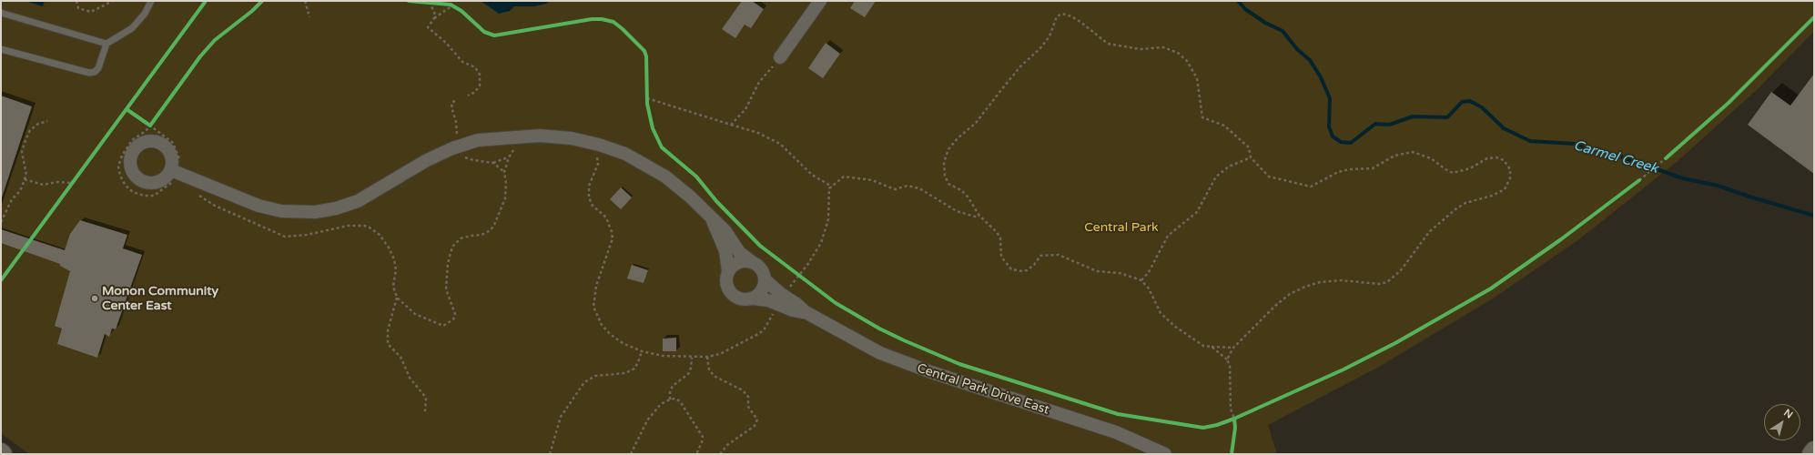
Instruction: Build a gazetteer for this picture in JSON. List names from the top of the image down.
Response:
{
  "streets": {
    "street": ["Central Park Drive East"]
  },
  "water": ["Carmel Creek"],
  "parks": ["Central Park"],
  "places": ["Monon Community Center East"],
  "north": "top right"
}
